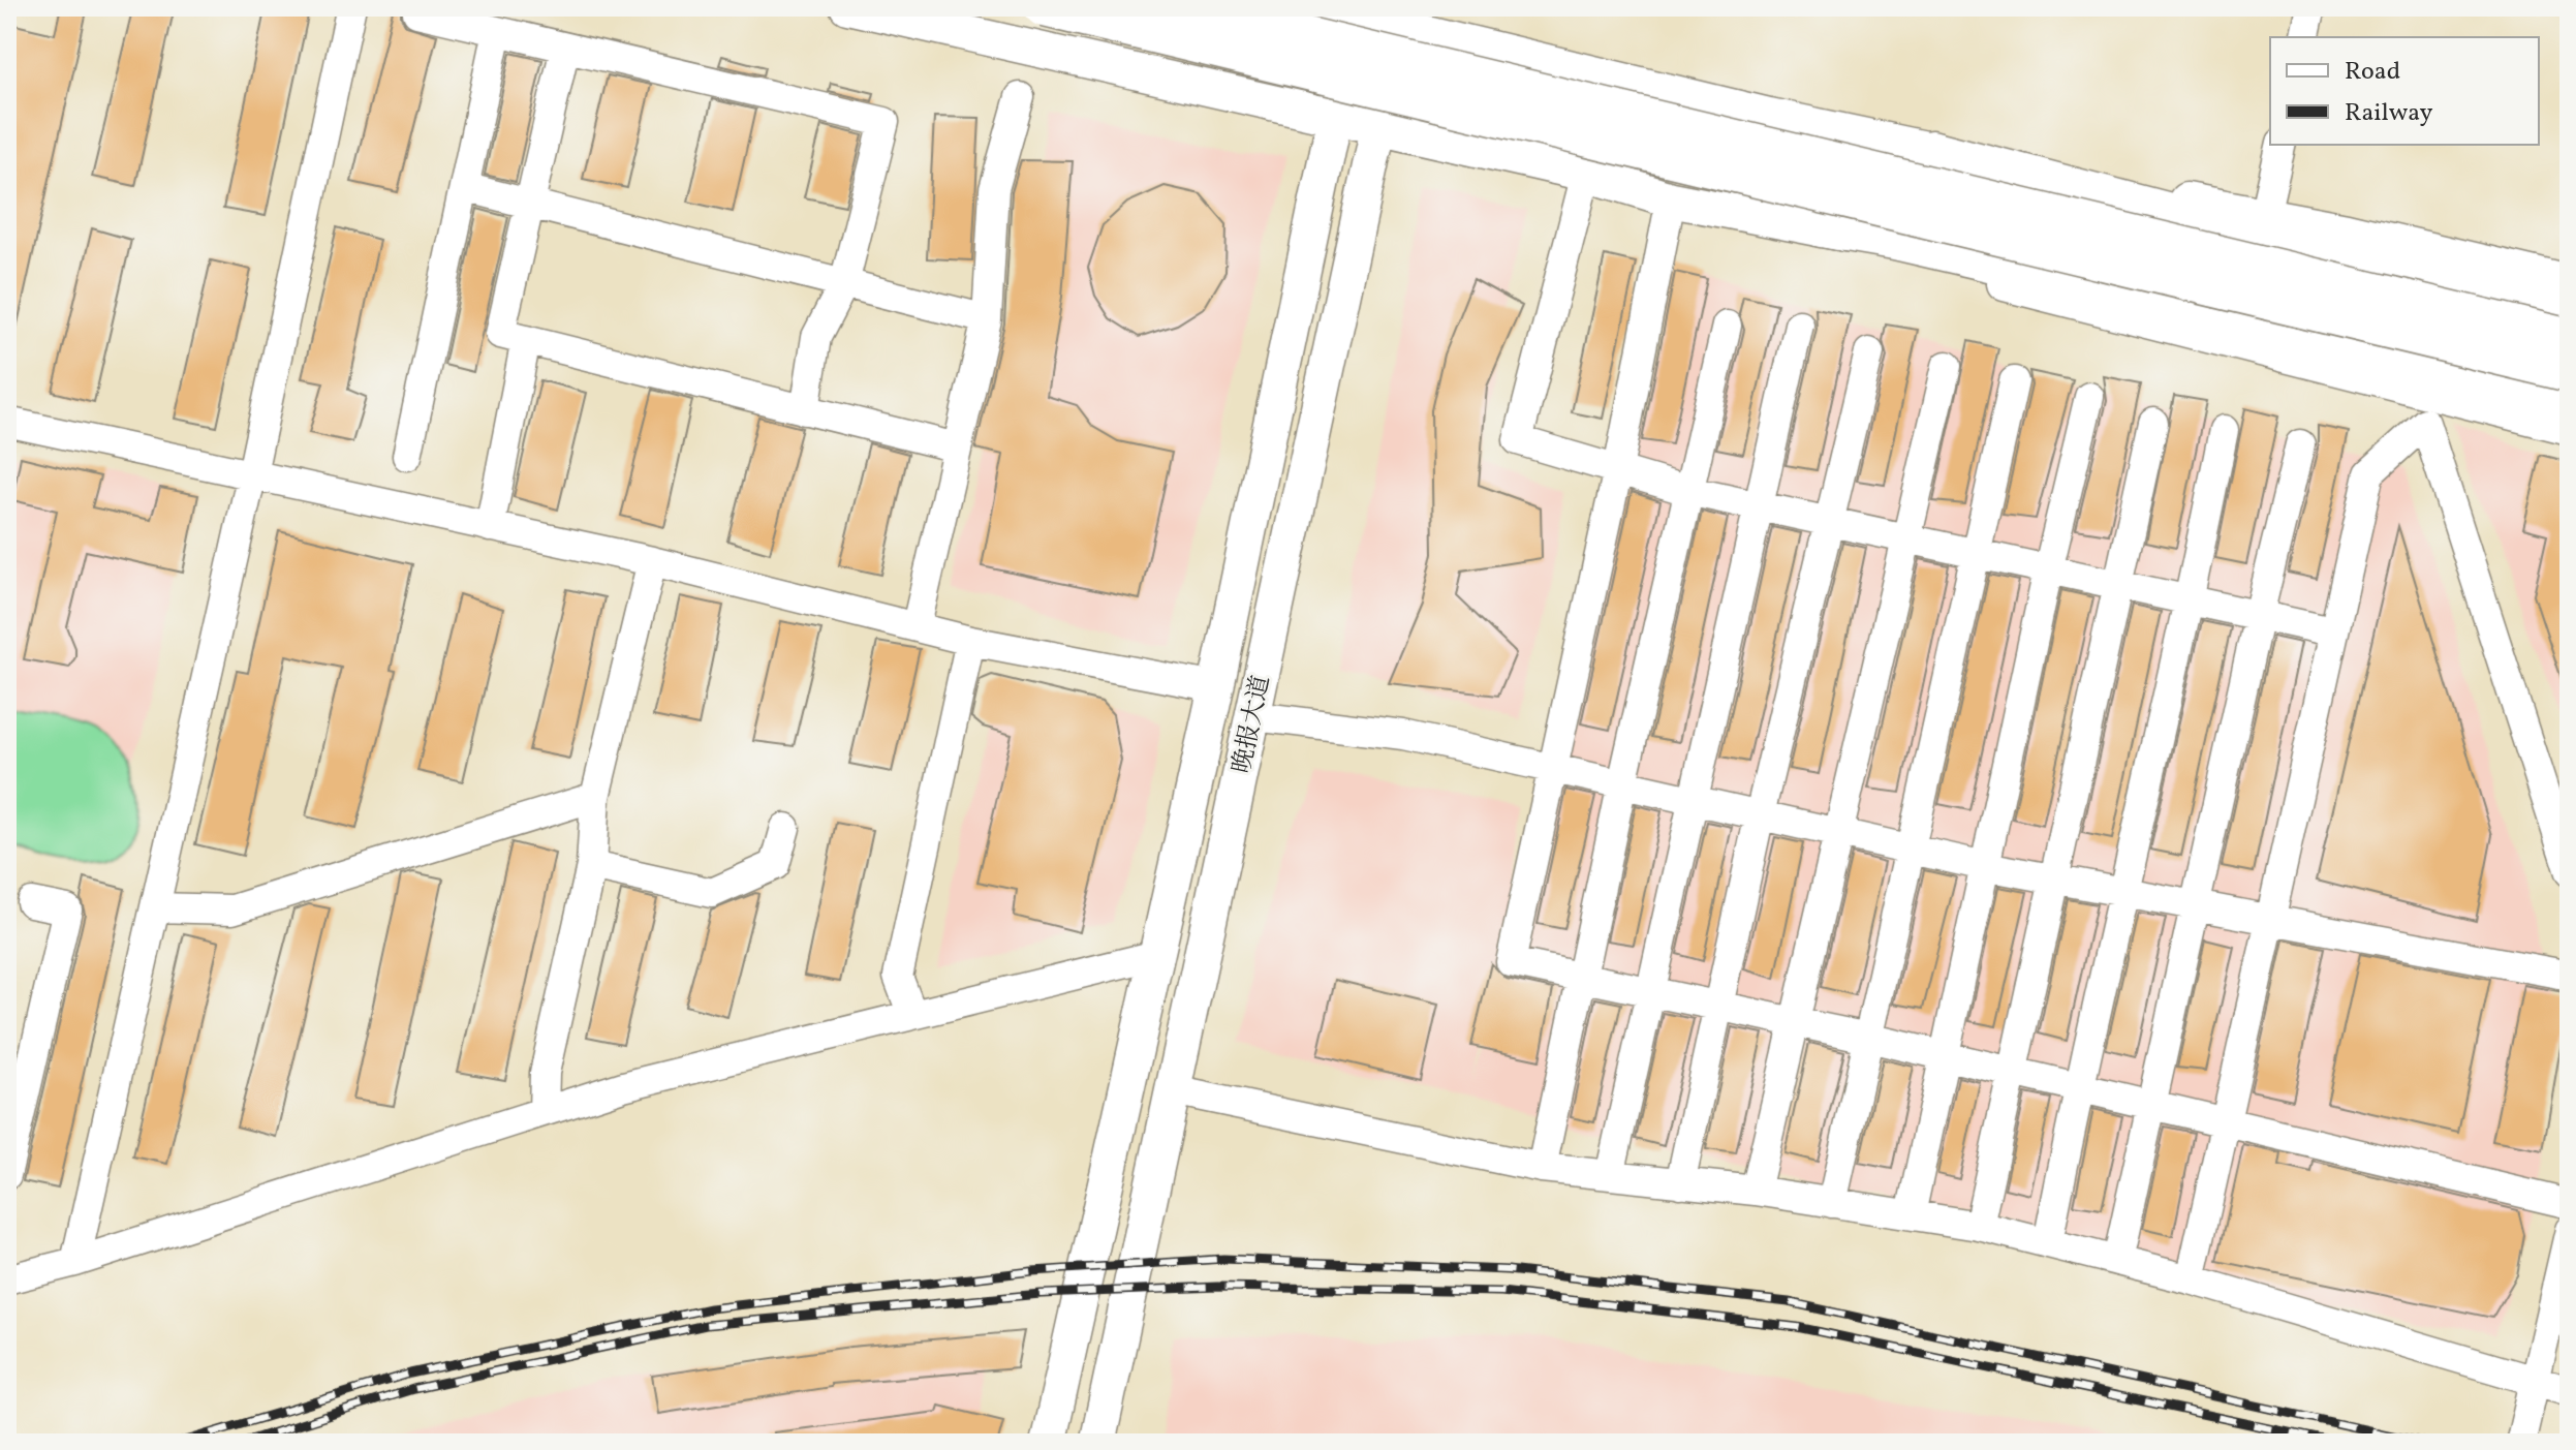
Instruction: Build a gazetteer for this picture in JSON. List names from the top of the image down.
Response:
{
  "streets": {
    "main road": ["晚报大道"]
  },
  "legend": ["Road", "Railway"]
}
